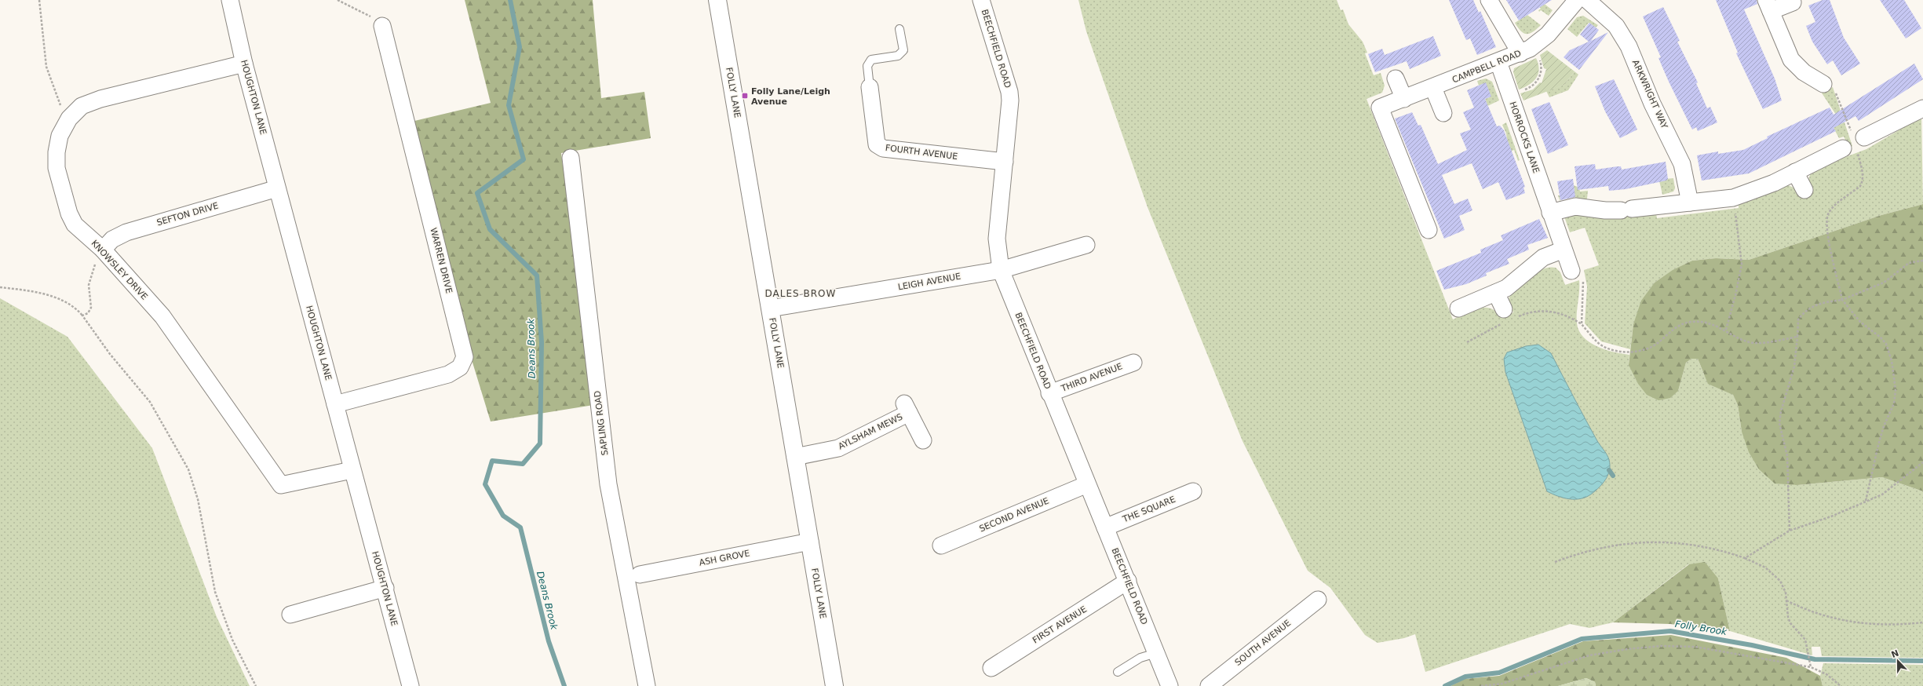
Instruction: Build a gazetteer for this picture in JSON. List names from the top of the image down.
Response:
{
  "streets": {
    "main road": ["FOLLY LANE"],
    "street": [
      "BEECHFIELD ROAD",
      "CAMPBELL ROAD",
      "ARKWRIGHT WAY",
      "HOUGHTON LANE",
      "HORROCKS LANE",
      "FOURTH AVENUE",
      "SEFTON DRIVE",
      "WARREN DRIVE",
      "KNOWSLEY DRIVE",
      "LEIGH AVENUE",
      "THIRD AVENUE",
      "SAPLING ROAD",
      "AYLSHAM MEWS",
      "THE SQUARE",
      "SECOND AVENUE",
      "ASH GROVE",
      "FIRST AVENUE",
      "SOUTH AVENUE"
    ]
  },
  "crossings": [
    ["BEECHFIELD ROAD", "FOURTH AVENUE"],
    ["BEECHFIELD ROAD", "LEIGH AVENUE"],
    ["BEECHFIELD ROAD", "THIRD AVENUE"],
    ["BEECHFIELD ROAD", "THE SQUARE"],
    ["BEECHFIELD ROAD", "SECOND AVENUE"],
    ["BEECHFIELD ROAD", "FIRST AVENUE"],
    ["CAMPBELL ROAD", "HORROCKS LANE"],
    ["FOLLY LANE", "LEIGH AVENUE"],
    ["FOLLY LANE", "AYLSHAM MEWS"],
    ["FOLLY LANE", "ASH GROVE"],
    ["HOUGHTON LANE", "SEFTON DRIVE"],
    ["HOUGHTON LANE", "WARREN DRIVE"],
    ["HOUGHTON LANE", "KNOWSLEY DRIVE"],
    ["SEFTON DRIVE", "KNOWSLEY DRIVE"]
  ],
  "districts": ["DALES BROW"],
  "water": ["Deans Brook", "Folly Brook"],
  "places": {
    "transit": ["Folly Lane/Leigh Avenue"]
  },
  "north": "top"
}
